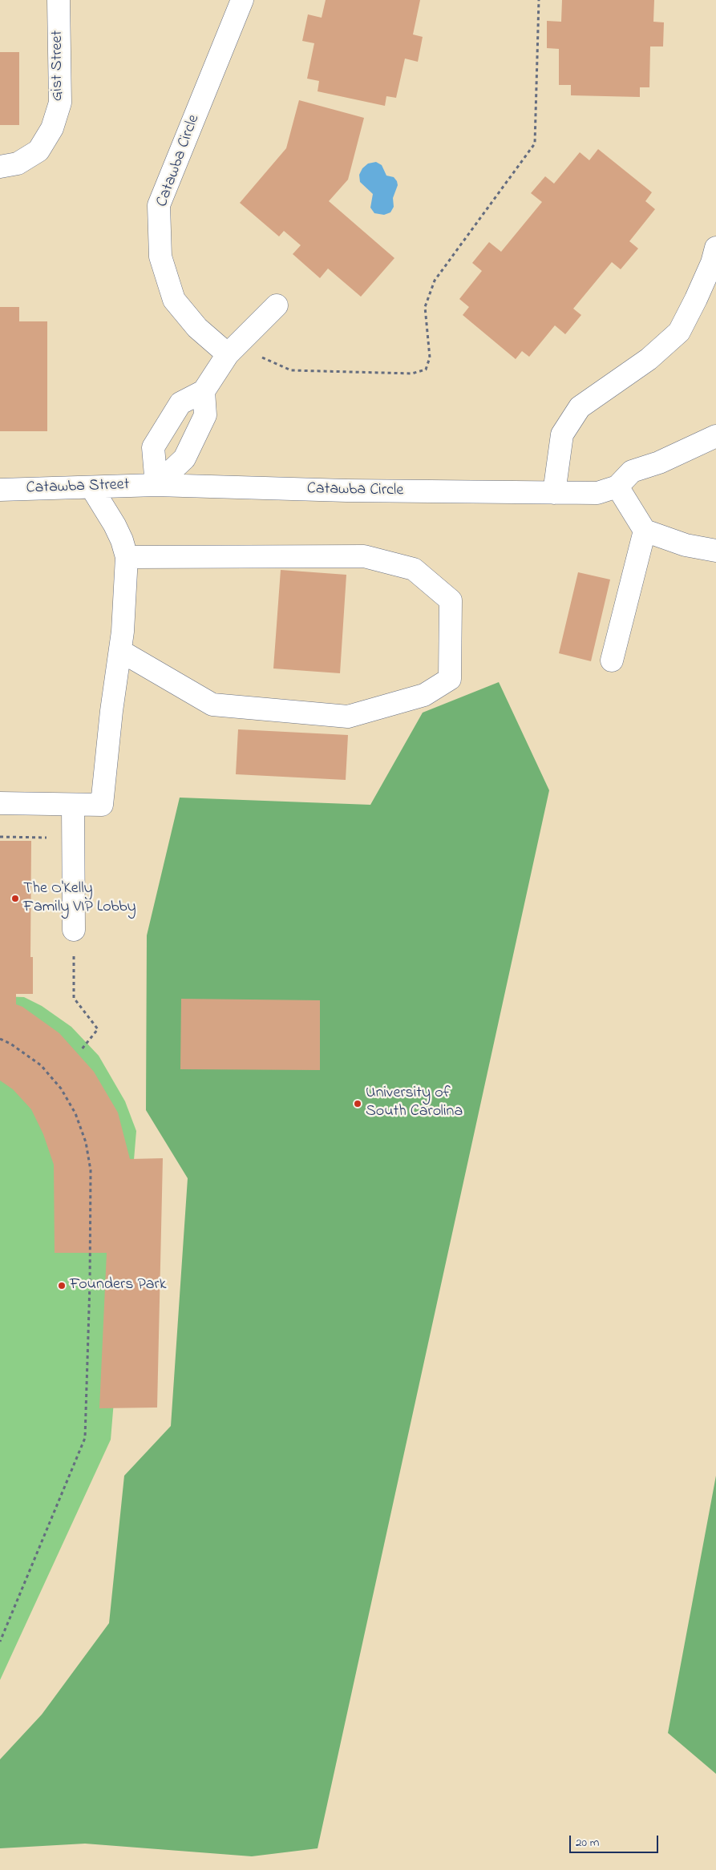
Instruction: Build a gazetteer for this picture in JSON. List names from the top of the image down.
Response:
{
  "streets": {
    "street": ["Gist Street", "Catawba Circle", "Catawba Street"]
  },
  "crossings": [
    ["Catawba Circle", "Catawba Street"]
  ],
  "places": ["The O'Kelly Family VIP Lobby", "University of South Carolina", "Founders Park"],
  "scale_bar": "20 m"
}
